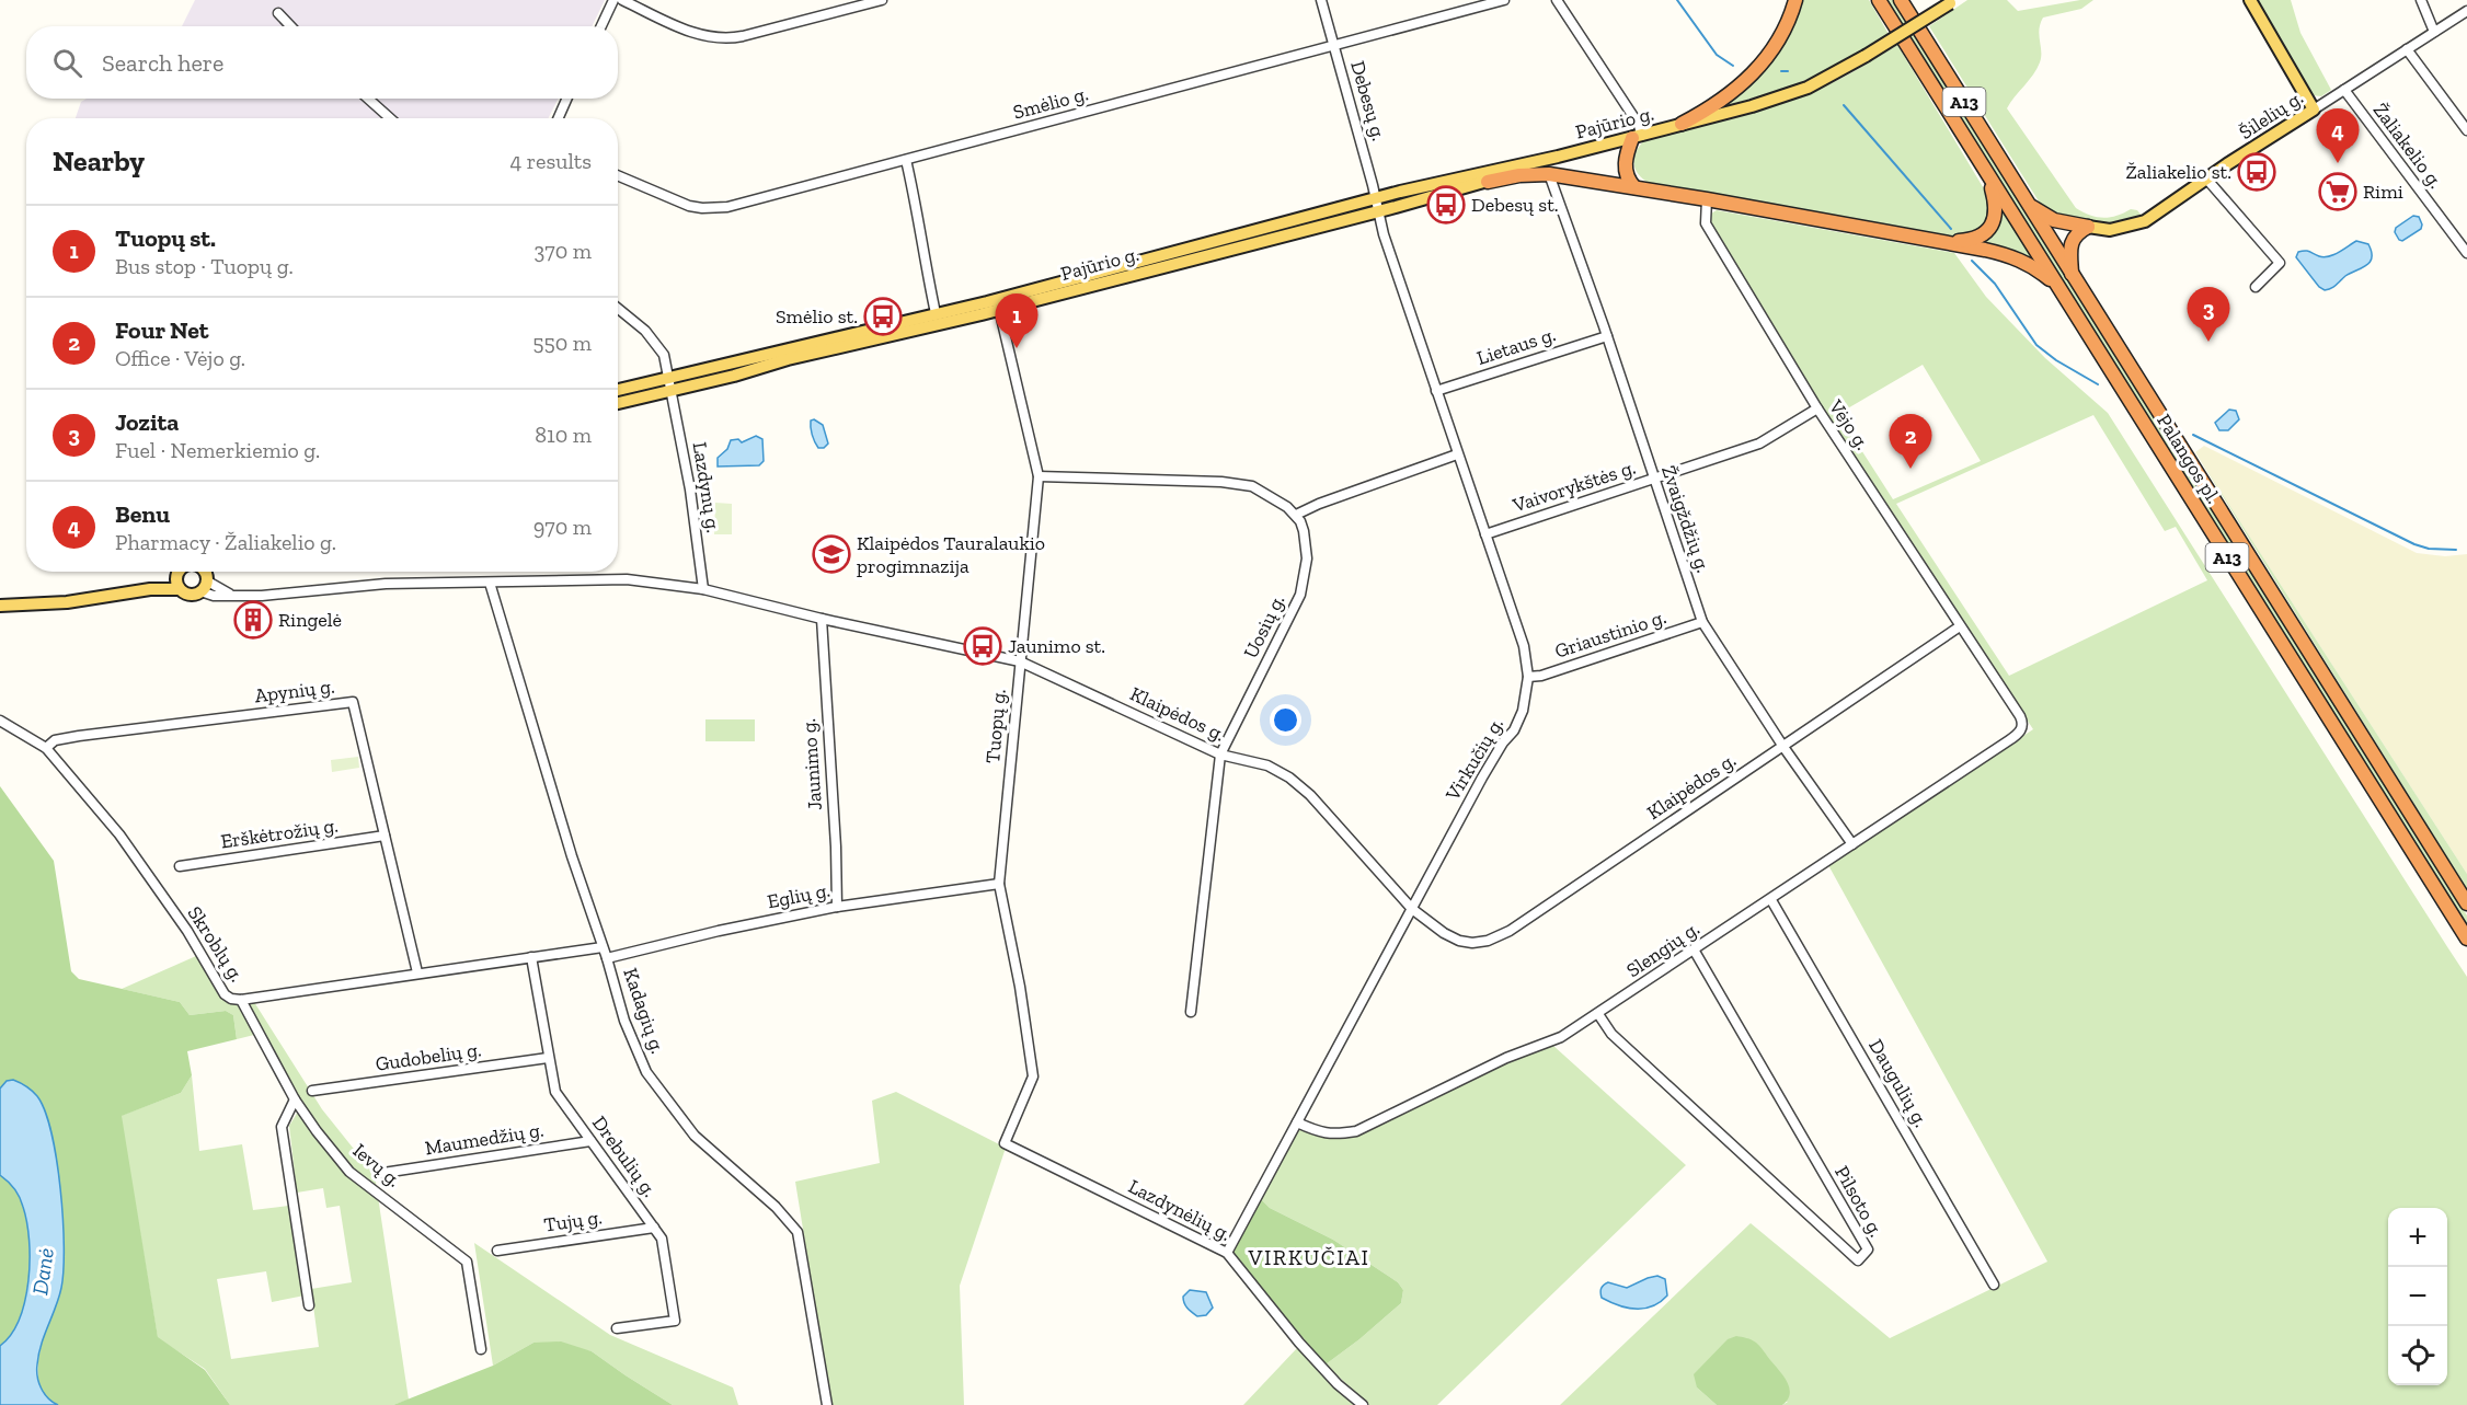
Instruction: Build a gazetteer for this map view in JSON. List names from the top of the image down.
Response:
{
  "streets": {
    "highway": ["A13", "Palangos pl."],
    "main road": ["Šilelių g.", "Pajūrio g."],
    "street": [
      "Debesų g.",
      "Smėlio g.",
      "Žaliakelio g.",
      "Lietaus g.",
      "Vėjo g.",
      "Vaivorykštės g.",
      "Lazdynų g.",
      "Žvaigždžių g.",
      "Uosių g.",
      "Griaustinio g.",
      "Apynių g.",
      "Klaipėdos g.",
      "Tuopų g.",
      "Virkučių g.",
      "Jaunimo g.",
      "Erškėtrožių g.",
      "Eglių g.",
      "Skroblų g.",
      "Slengių g.",
      "Kadagių g.",
      "Gudobelių g.",
      "Daugulių g.",
      "Maumedžių g.",
      "Drebulių g.",
      "Ievų g.",
      "Pilsoto g.",
      "Lazdynėlių g.",
      "Tujų g."
    ]
  },
  "crossings": [
    ["Debesų g.", "Smėlio g."],
    ["Debesų g.", "Pajūrio g."],
    ["Debesų g.", "Virkučių g."],
    ["Šilelių g.", "Žaliakelio g."],
    ["Pajūrio g.", "Lazdynų g."],
    ["Pajūrio g.", "Tuopų g."],
    ["Pajūrio g.", "Virkučių g."],
    ["Lietaus g.", "Žvaigždžių g."],
    ["Lietaus g.", "Virkučių g."],
    ["Vėjo g.", "Vaivorykštės g."],
    ["Vėjo g.", "Klaipėdos g."],
    ["Vėjo g.", "Slengių g."],
    ["Vaivorykštės g.", "Žvaigždžių g."],
    ["Vaivorykštės g.", "Virkučių g."],
    ["Lazdynų g.", "Klaipėdos g."],
    ["Žvaigždžių g.", "Griaustinio g."],
    ["Žvaigždžių g.", "Klaipėdos g."],
    ["Žvaigždžių g.", "Slengių g."],
    ["Uosių g.", "Klaipėdos g."],
    ["Griaustinio g.", "Virkučių g."],
    ["Apynių g.", "Erškėtrožių g."],
    ["Apynių g.", "Skroblų g."],
    ["Klaipėdos g.", "Tuopų g."],
    ["Klaipėdos g.", "Virkučių g."],
    ["Klaipėdos g.", "Jaunimo g."],
    ["Klaipėdos g.", "Kadagių g."],
    ["Tuopų g.", "Eglių g."],
    ["Tuopų g.", "Lazdynėlių g."],
    ["Virkučių g.", "Slengių g."],
    ["Virkučių g.", "Lazdynėlių g."],
    ["Jaunimo g.", "Eglių g."],
    ["Eglių g.", "Kadagių g."],
    ["Skroblų g.", "Kadagių g."],
    ["Skroblų g.", "Drebulių g."],
    ["Skroblų g.", "Ievų g."],
    ["Slengių g.", "Daugulių g."],
    ["Slengių g.", "Pilsoto g."],
    ["Gudobelių g.", "Drebulių g."],
    ["Maumedžių g.", "Drebulių g."],
    ["Drebulių g.", "Tujų g."]
  ],
  "districts": ["VIRKUČIAI"],
  "water": ["Danė"],
  "places": {
    "bus stop": [
      "Žaliakelio st.",
      "Debesų st.",
      "Smėlio st.",
      "Jaunimo st."
    ],
    "supermarket": ["Rimi"],
    "school or university": ["Klaipėdos Tauralaukio progimnazija"],
    "building": ["Ringelė"]
  },
  "page": {
    "search": "Search here",
    "pins": [
      "4",
      "3",
      "1",
      "2"
    ],
    "heading": ["Nearby", "4 results"],
    "list": [
      {
        "mark": "1",
        "name": "Tuopų st.",
        "note": "Bus stop · Tuopų g.",
        "value": "370 m"
      },
      {
        "mark": "2",
        "name": "Four Net",
        "note": "Office · Vėjo g.",
        "value": "550 m"
      },
      {
        "mark": "3",
        "name": "Jozita",
        "note": "Fuel · Nemerkiemio g.",
        "value": "810 m"
      },
      {
        "mark": "4",
        "name": "Benu",
        "note": "Pharmacy · Žaliakelio g.",
        "value": "970 m"
      }
    ],
    "map_buttons": ["+", "−"]
  }
}
